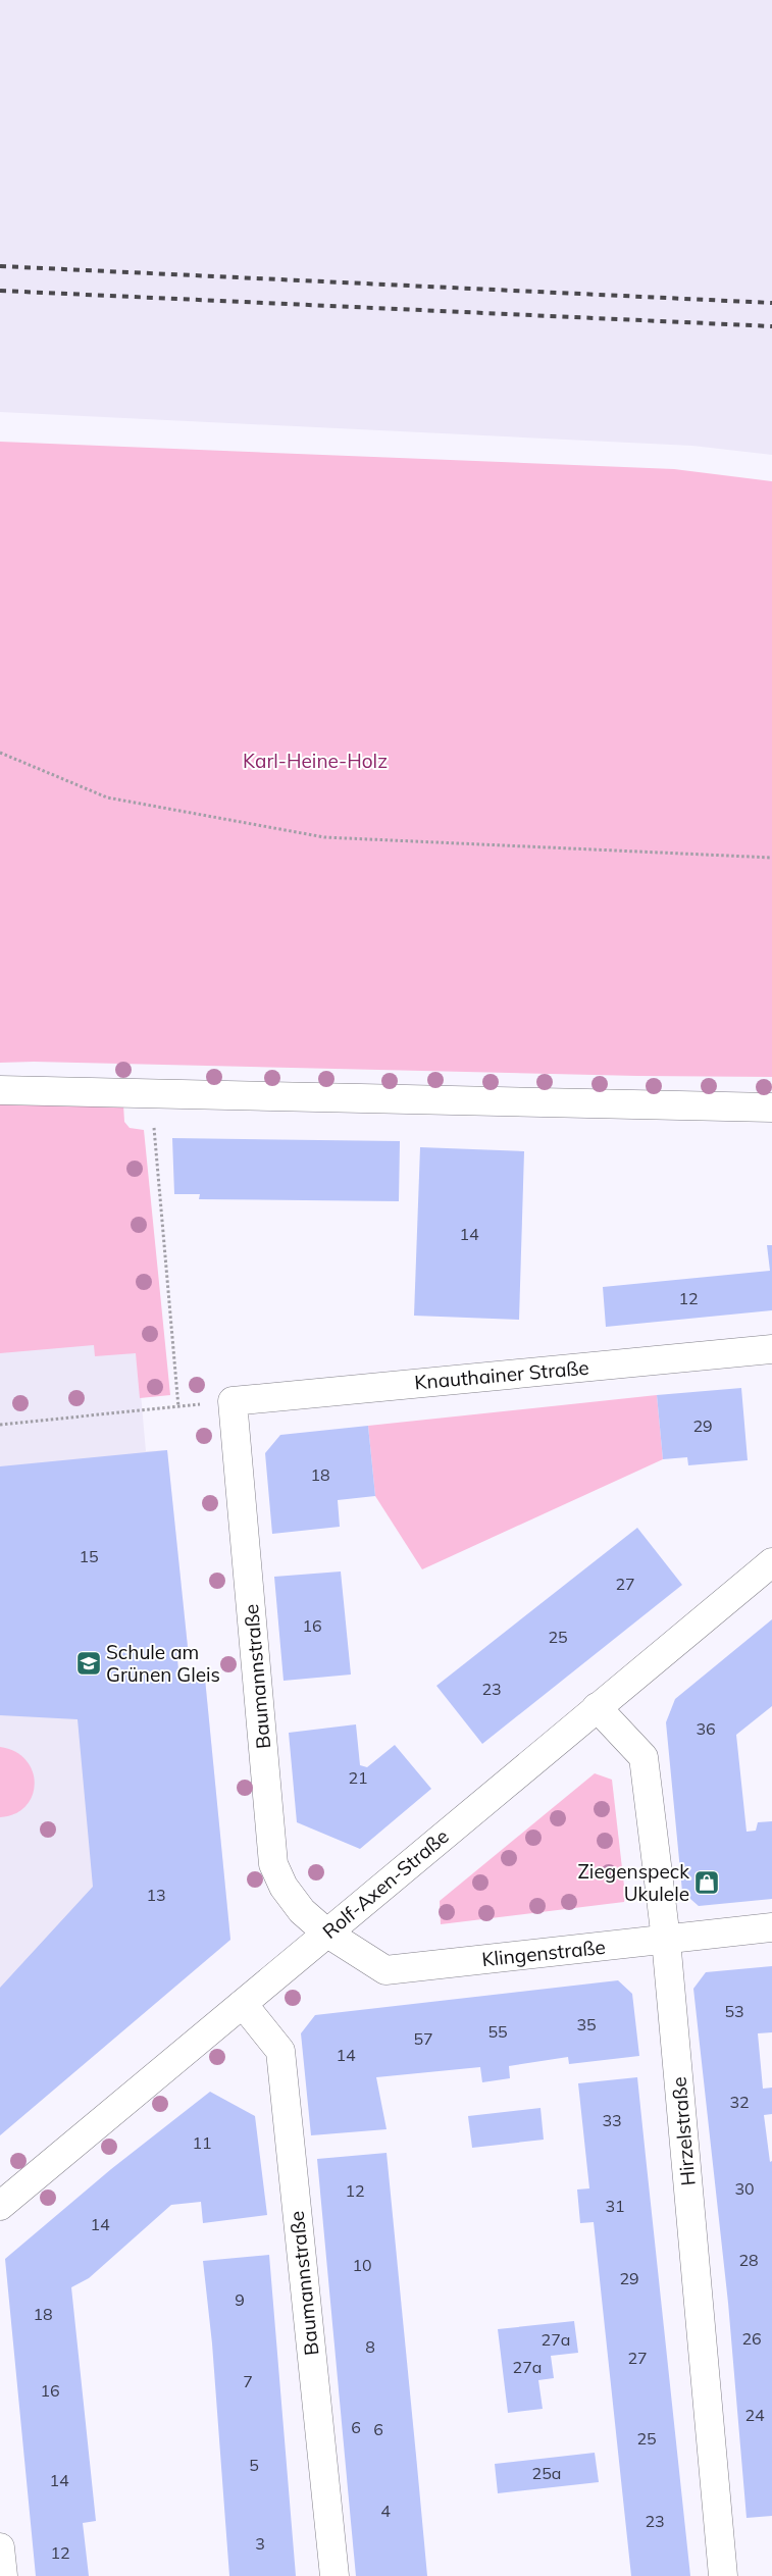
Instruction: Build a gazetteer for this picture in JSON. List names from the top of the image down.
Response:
{
  "streets": {
    "street": [
      "Knauthainer Straße",
      "Baumannstraße",
      "Rolf-Axen-Straße",
      "Klingenstraße",
      "Hirzelstraße"
    ]
  },
  "crossings": [
    ["Knauthainer Straße", "Baumannstraße"],
    ["Baumannstraße", "Rolf-Axen-Straße"],
    ["Baumannstraße", "Klingenstraße"],
    ["Rolf-Axen-Straße", "Klingenstraße"],
    ["Rolf-Axen-Straße", "Hirzelstraße"],
    ["Klingenstraße", "Hirzelstraße"]
  ],
  "parks": ["Karl-Heine-Holz"],
  "places": {
    "school or university": ["Schule am Grünen Gleis"],
    "shop": ["Ziegenspeck Ukulele"]
  },
  "house_numbers": [
    "14",
    "12",
    "29",
    "18",
    "15",
    "27",
    "16",
    "25",
    "23",
    "36",
    "21",
    "13",
    "53",
    "35",
    "55",
    "57",
    "14",
    "32",
    "33",
    "11",
    "30",
    "12",
    "31",
    "14",
    "28",
    "10",
    "29",
    "9",
    "18",
    "26",
    "27a",
    "8",
    "27",
    "27a",
    "7",
    "16",
    "24",
    "6",
    "6",
    "25",
    "5",
    "25a",
    "14",
    "4",
    "23",
    "3",
    "12"
  ]
}
